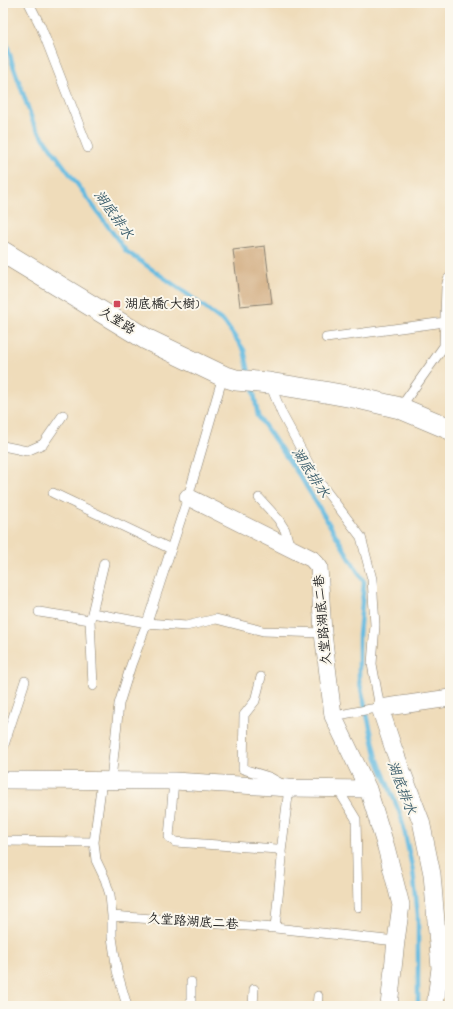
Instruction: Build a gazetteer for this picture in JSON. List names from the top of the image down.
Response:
{
  "streets": {
    "street": ["久堂路", "久堂路湖底二巷"]
  },
  "water": ["湖底排水"],
  "places": {
    "transit": ["湖底橋(大樹)"]
  }
}
